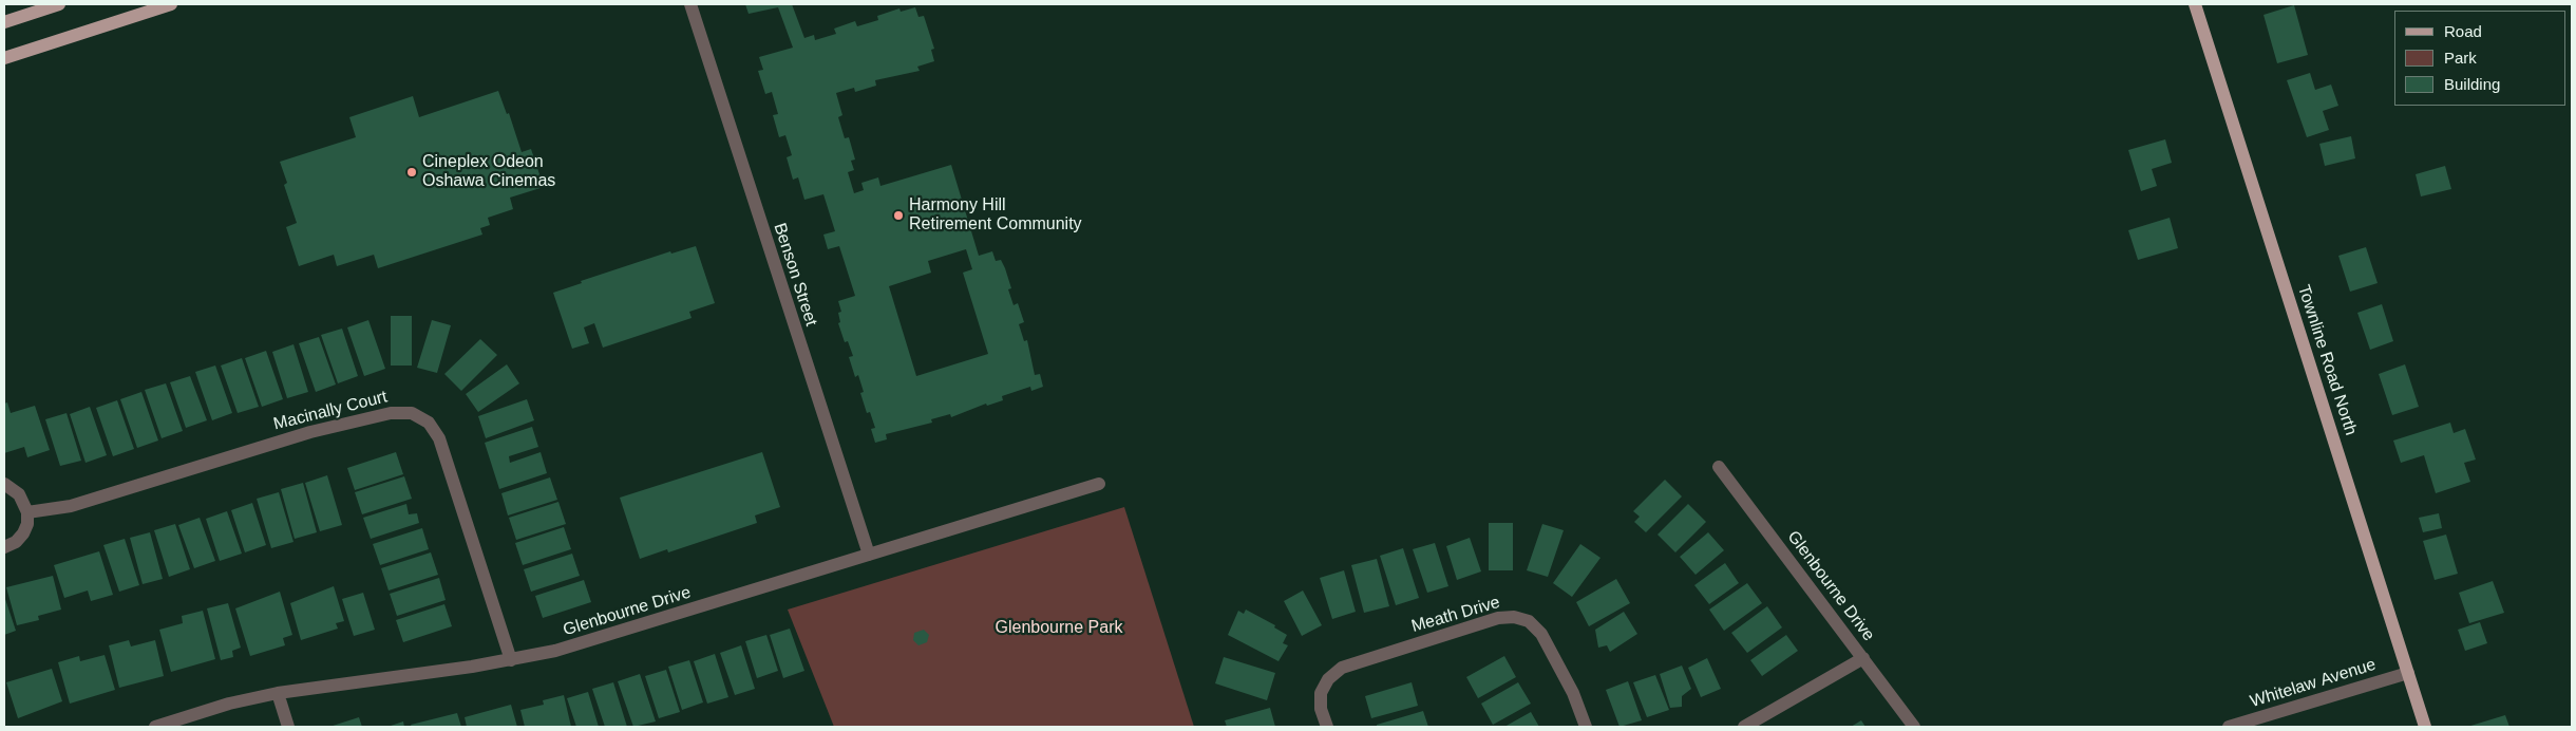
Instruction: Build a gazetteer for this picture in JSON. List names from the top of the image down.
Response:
{
  "streets": {
    "main road": ["Townline Road North"],
    "street": [
      "Benson Street",
      "Macinally Court",
      "Glenbourne Drive",
      "Meath Drive",
      "Whitelaw Avenue"
    ]
  },
  "crossings": [
    ["Benson Street", "Glenbourne Drive"],
    ["Townline Road North", "Whitelaw Avenue"],
    ["Macinally Court", "Glenbourne Drive"]
  ],
  "parks": ["Glenbourne Park"],
  "places": ["Cineplex Odeon Oshawa Cinemas", "Harmony Hill Retirement Community"],
  "legend": ["Road", "Park", "Building"]
}
